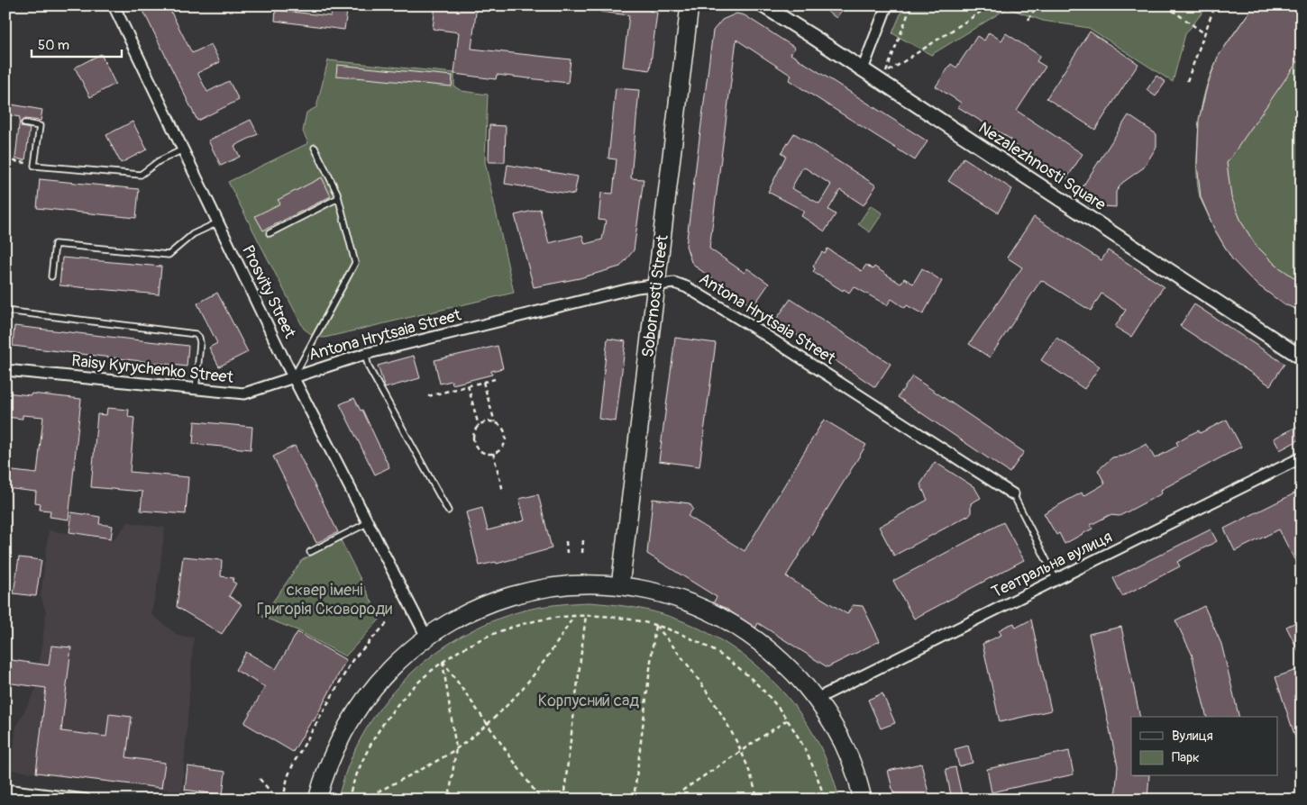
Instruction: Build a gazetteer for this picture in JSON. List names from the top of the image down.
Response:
{
  "streets": {
    "main road": ["Sobornosti Street"],
    "street": [
      "Nezalezhnosti Square",
      "Prosvity Street",
      "Antona Hrytsaia Street",
      "Raisy Kyrychenko Street",
      "Театральна вулиця"
    ]
  },
  "crossings": [
    ["Prosvity Street", "Antona Hrytsaia Street"],
    ["Prosvity Street", "Raisy Kyrychenko Street"],
    ["Sobornosti Street", "Antona Hrytsaia Street"],
    ["Antona Hrytsaia Street", "Raisy Kyrychenko Street"]
  ],
  "parks": ["сквер імені Григорія Сковороди", "Корпусний сад"],
  "legend": ["Вулиця", "Парк"],
  "scale_bar": "50 m"
}
